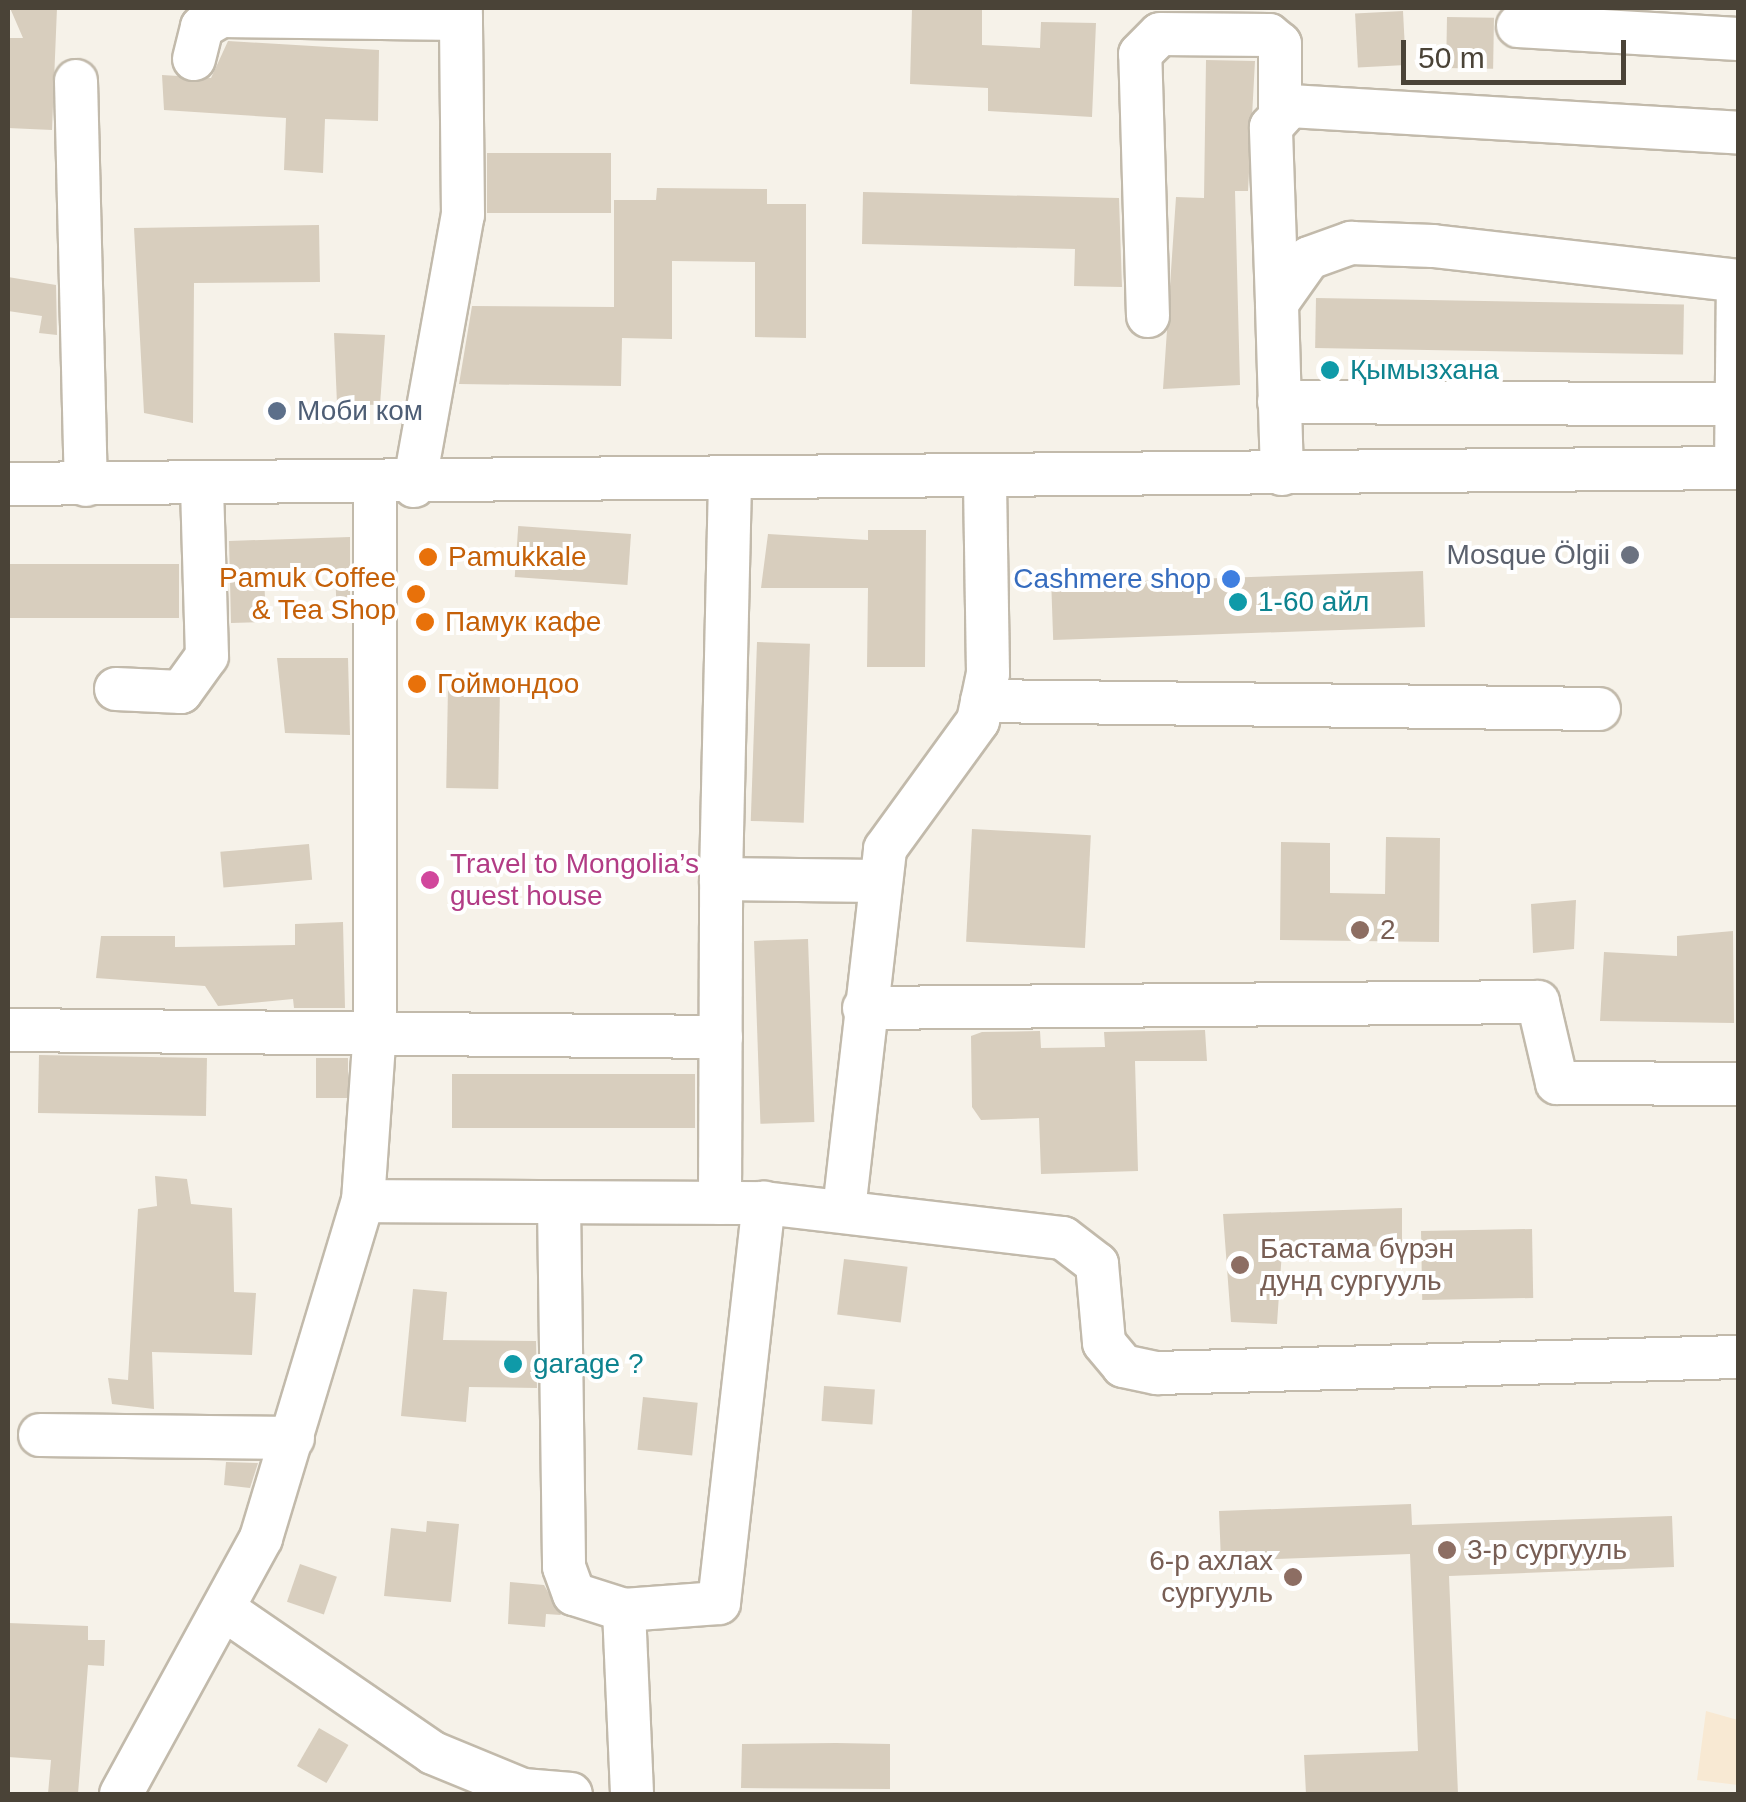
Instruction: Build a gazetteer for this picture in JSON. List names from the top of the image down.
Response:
{
  "places": [
    "Қымызхана",
    "Моби ком",
    "Mosque Ölgii",
    "Pamukkale",
    "Cashmere shop",
    "Pamuk Coffee & Tea Shop",
    "1-60 айл",
    "Памук кафе",
    "Гоймондоо",
    "Travel to Mongolia’s guest house",
    "2",
    "Бастама бүрэн дунд сургууль",
    "garage ?",
    "3-р сургууль",
    "6-р ахлах сургууль"
  ],
  "scale_bar": "50 m"
}
